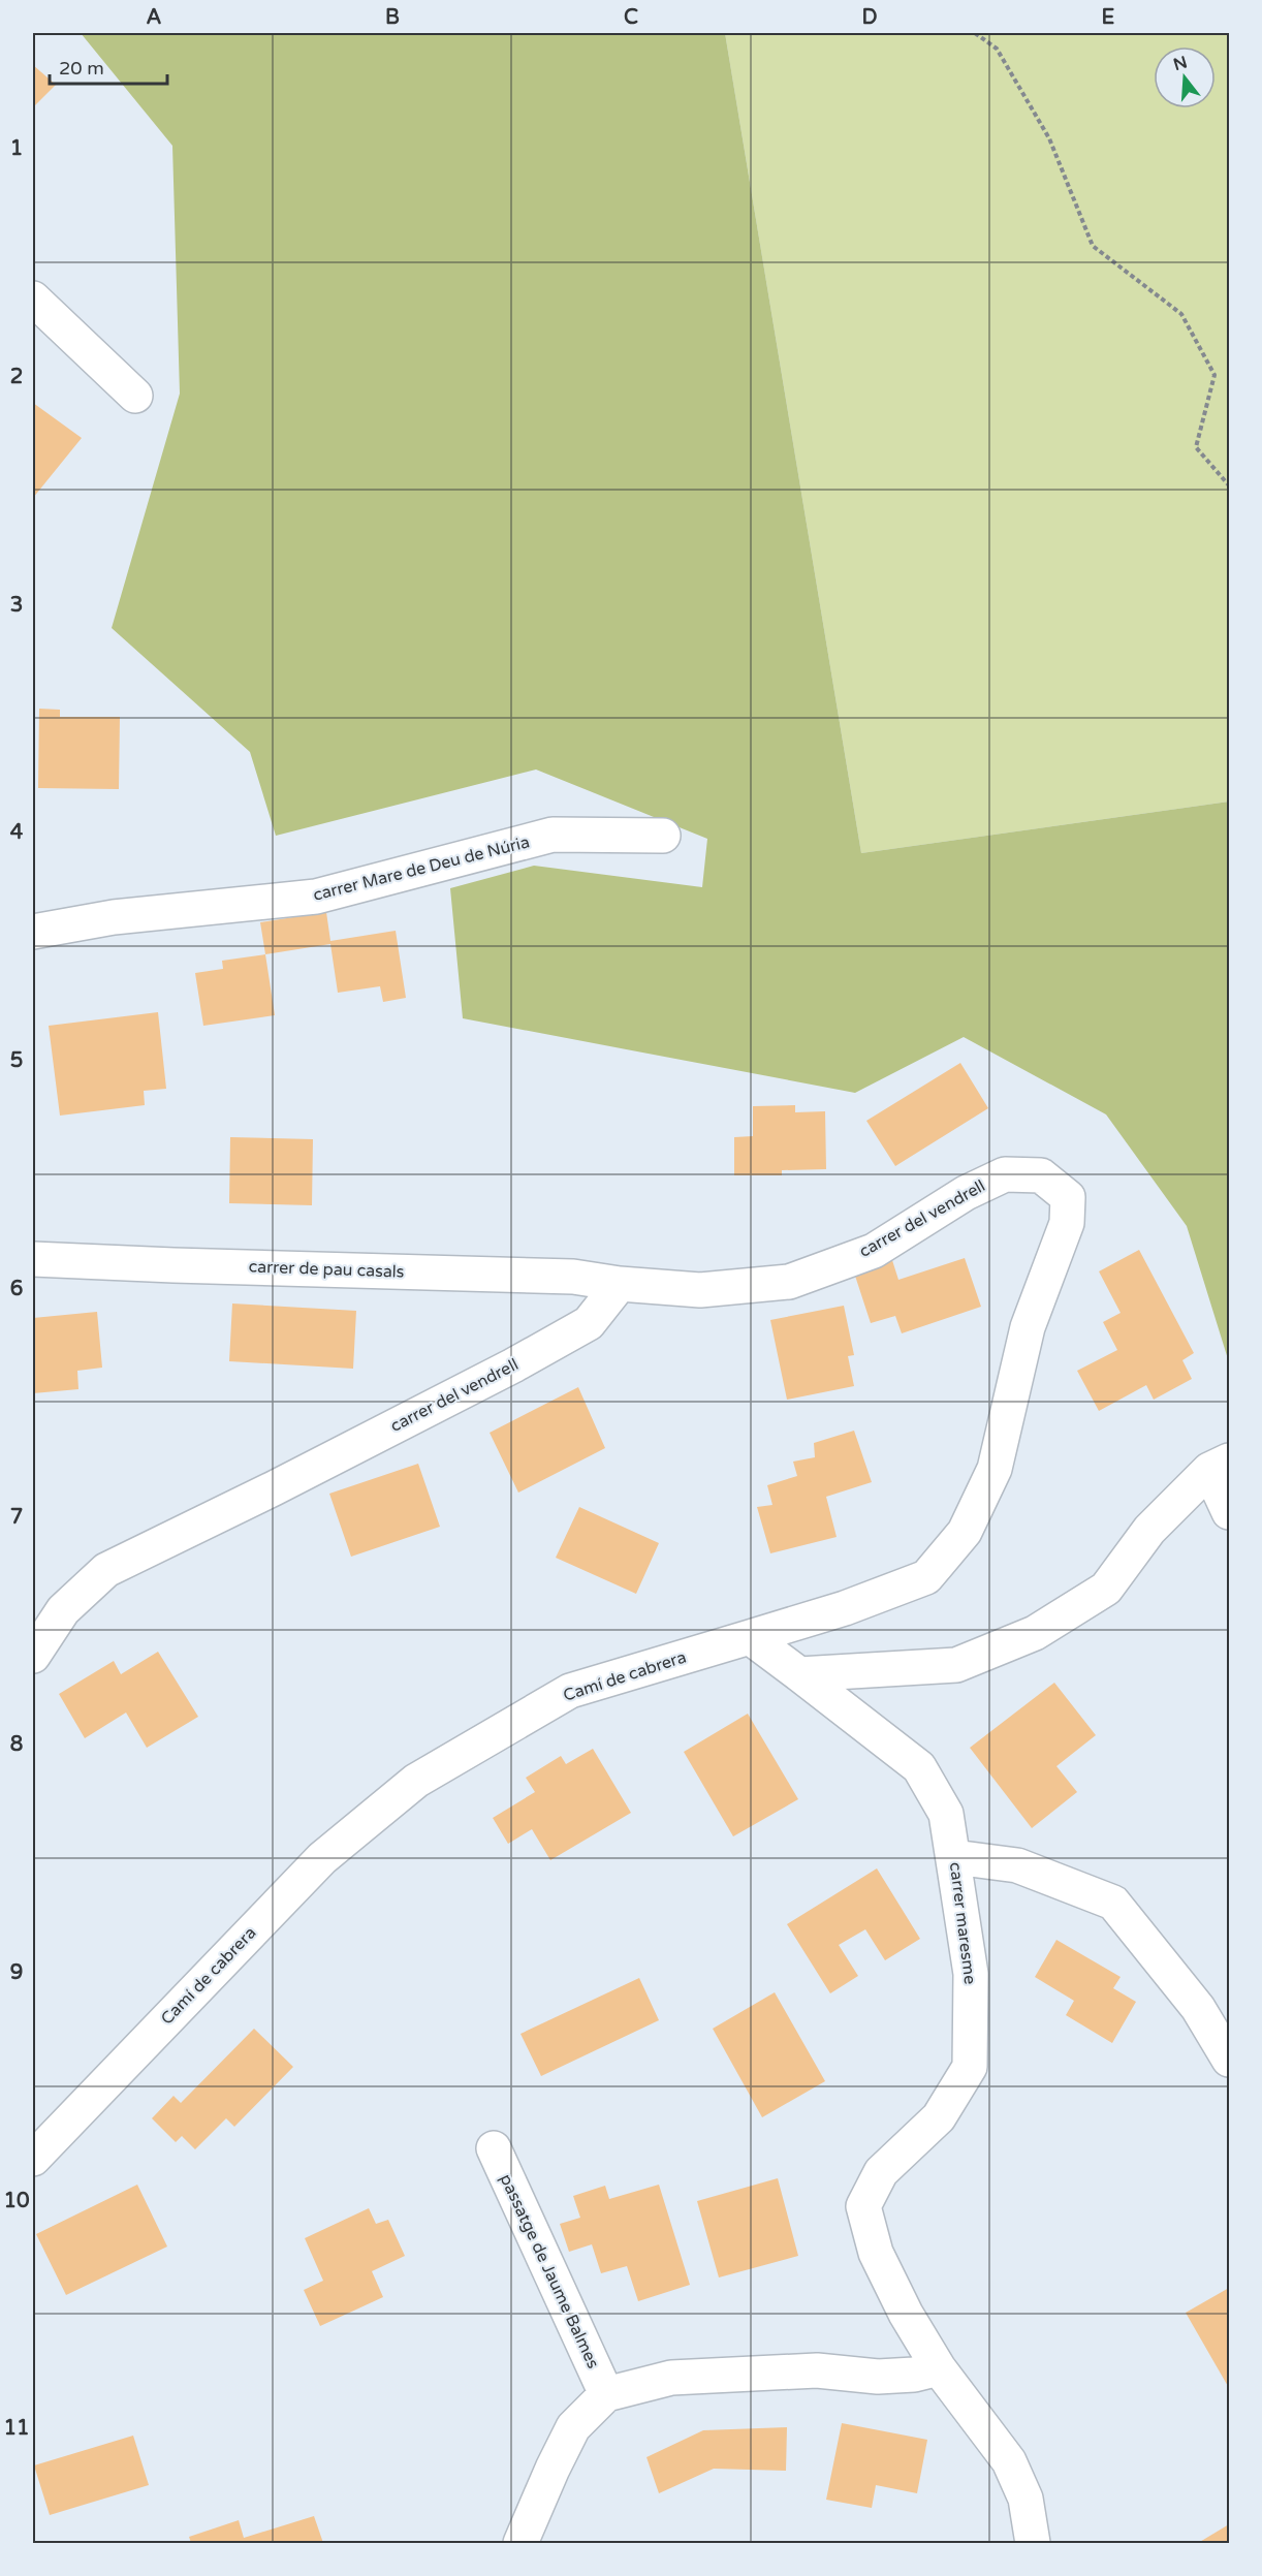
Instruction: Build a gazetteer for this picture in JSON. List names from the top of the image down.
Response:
{
  "streets": {
    "street": [
      "carrer Mare de Deu de Núria",
      "carrer del vendrell",
      "carrer de pau casals",
      "Camí de cabrera",
      "carrer maresme",
      "passatge de Jaume Balmes"
    ]
  },
  "crossings": [
    ["carrer del vendrell", "carrer de pau casals"],
    ["carrer del vendrell", "Camí de cabrera"]
  ],
  "scale_bar": "20 m",
  "north": "top",
  "grid": {
    "columns": [
      "A",
      "B",
      "C",
      "D",
      "E"
    ],
    "rows": [
      "1",
      "2",
      "3",
      "4",
      "5",
      "6",
      "7",
      "8",
      "9",
      "10",
      "11"
    ]
  }
}
